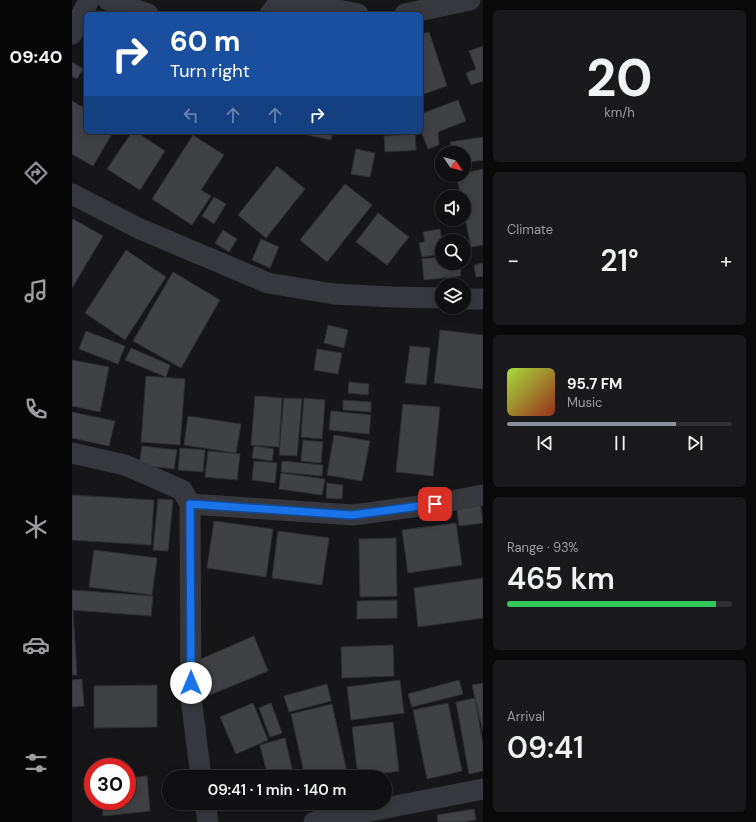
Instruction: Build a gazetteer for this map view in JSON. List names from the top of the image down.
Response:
{
  "north": "bottom right",
  "page": {
    "tabs": "09:40",
    "tile": [
      ["20", "km/h"],
      "Climate",
      ["Range · 93%", "465 km"],
      ["Arrival", "09:41"]
    ],
    "turn": ["60 m", "Turn right"],
    "heat": ["−", "21°", "+"],
    "song": ["95.7 FM", "Music"],
    "limit": "30",
    "trip": "09:41 · 1 min · 140 m"
  }
}
